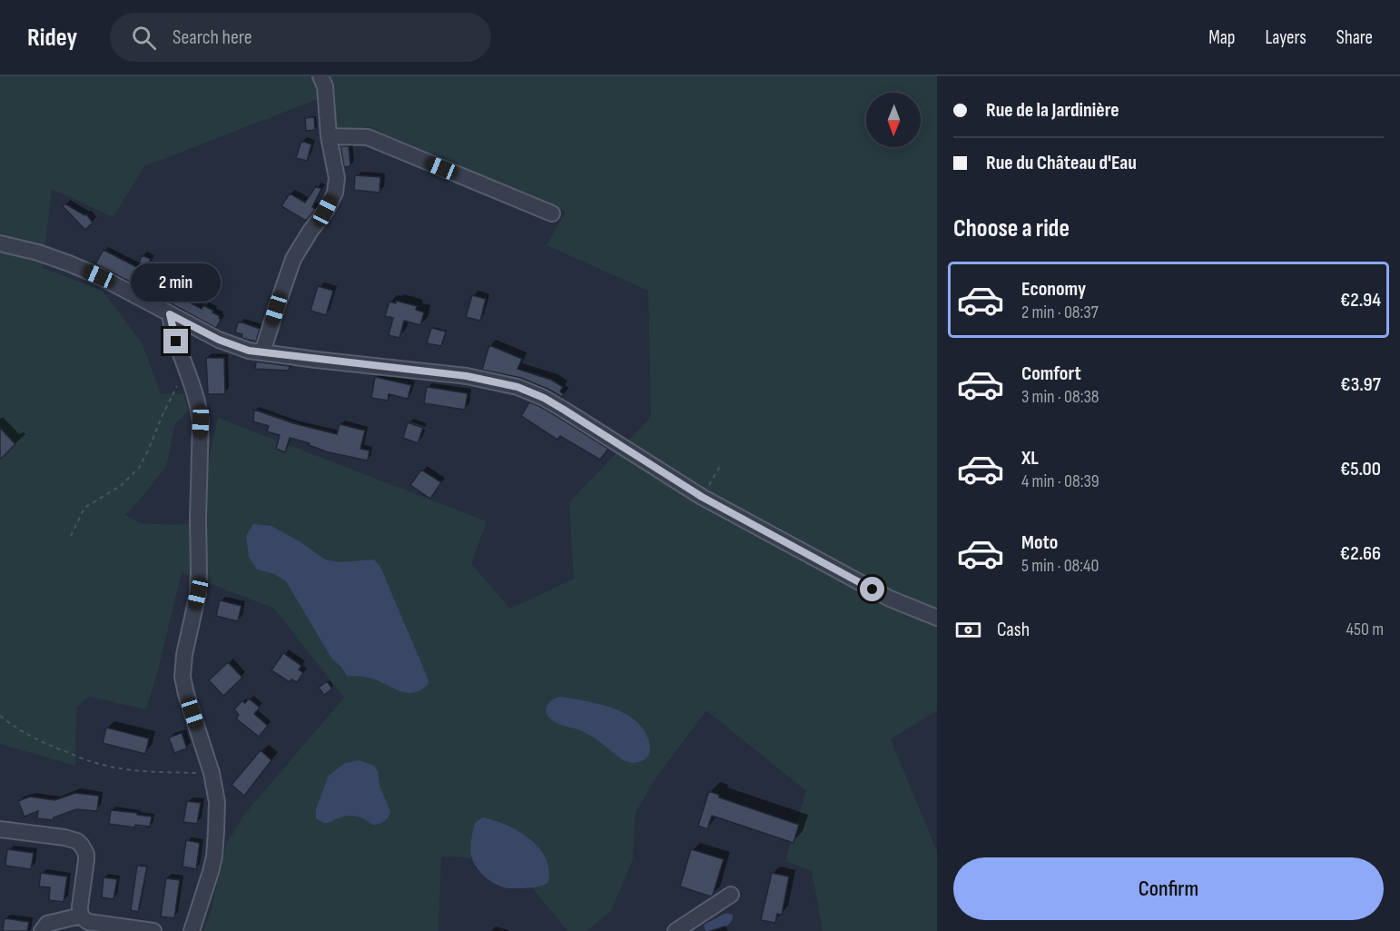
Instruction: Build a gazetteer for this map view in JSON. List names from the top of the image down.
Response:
{
  "north": "bottom",
  "page": {
    "header": "Ridey",
    "search": "Search here",
    "nav": ["Map", "Layers", "Share"],
    "banner": ["Rue de la Jardinière", "Rue du Château d'Eau"],
    "heading": "Choose a ride",
    "list": [
      {
        "name": "Economy",
        "note": "2 min · 08:37",
        "value": "€2.94"
      },
      {
        "name": "Comfort",
        "note": "3 min · 08:38",
        "value": "€3.97"
      },
      {
        "name": "XL",
        "note": "4 min · 08:39",
        "value": "€5.00"
      },
      {
        "name": "Moto",
        "note": "5 min · 08:40",
        "value": "€2.66"
      }
    ],
    "bubble": "2 min",
    "pay": ["Cash", "450 m"],
    "buttons": "Confirm"
  }
}
